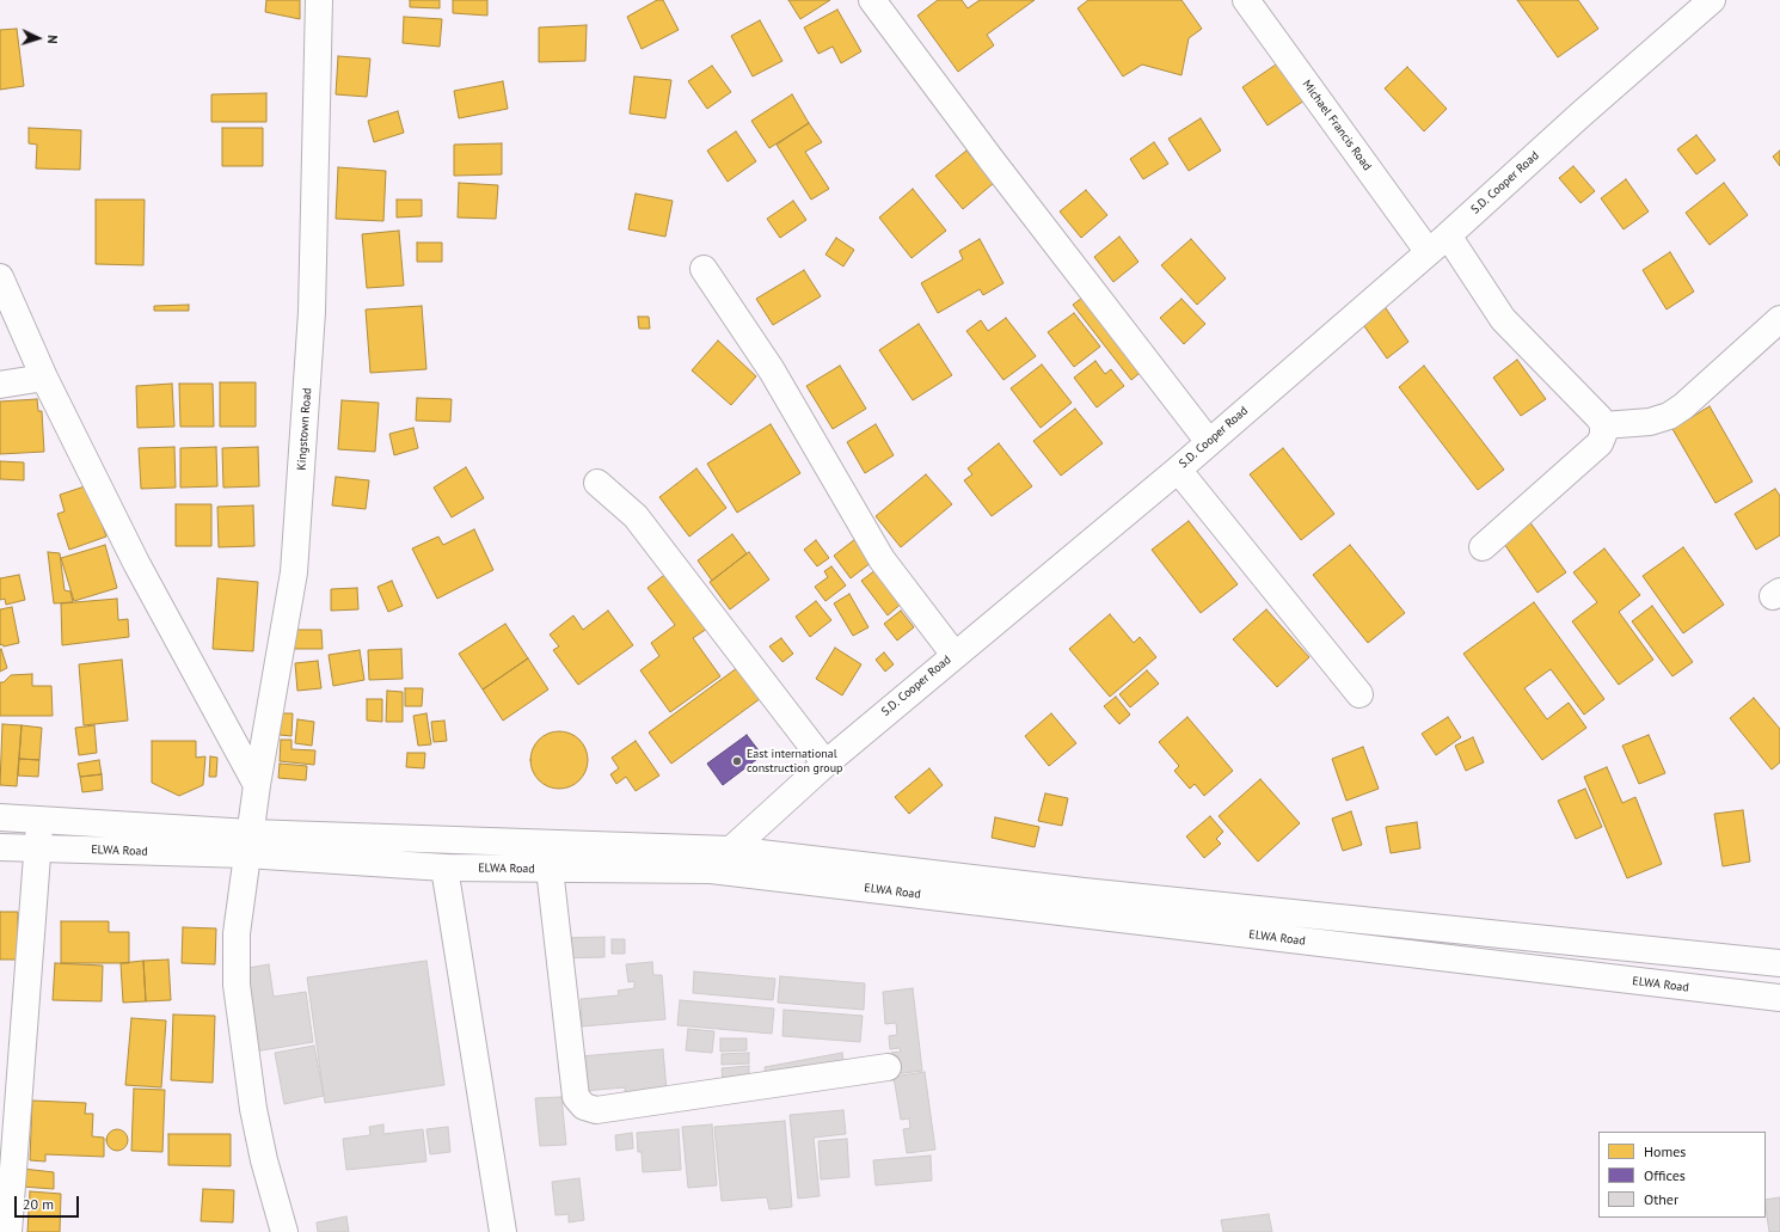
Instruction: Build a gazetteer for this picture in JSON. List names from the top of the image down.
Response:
{
  "streets": {
    "street": [
      "Michael Francis Road",
      "S.D. Cooper Road",
      "Kingstown Road",
      "ELWA Road"
    ]
  },
  "crossings": [
    ["Michael Francis Road", "S.D. Cooper Road"],
    ["S.D. Cooper Road", "ELWA Road"],
    ["Kingstown Road", "ELWA Road"]
  ],
  "places": ["East international construction group"],
  "legend": ["Homes", "Offices", "Other"],
  "scale_bar": "20 m",
  "north": "right"
}
